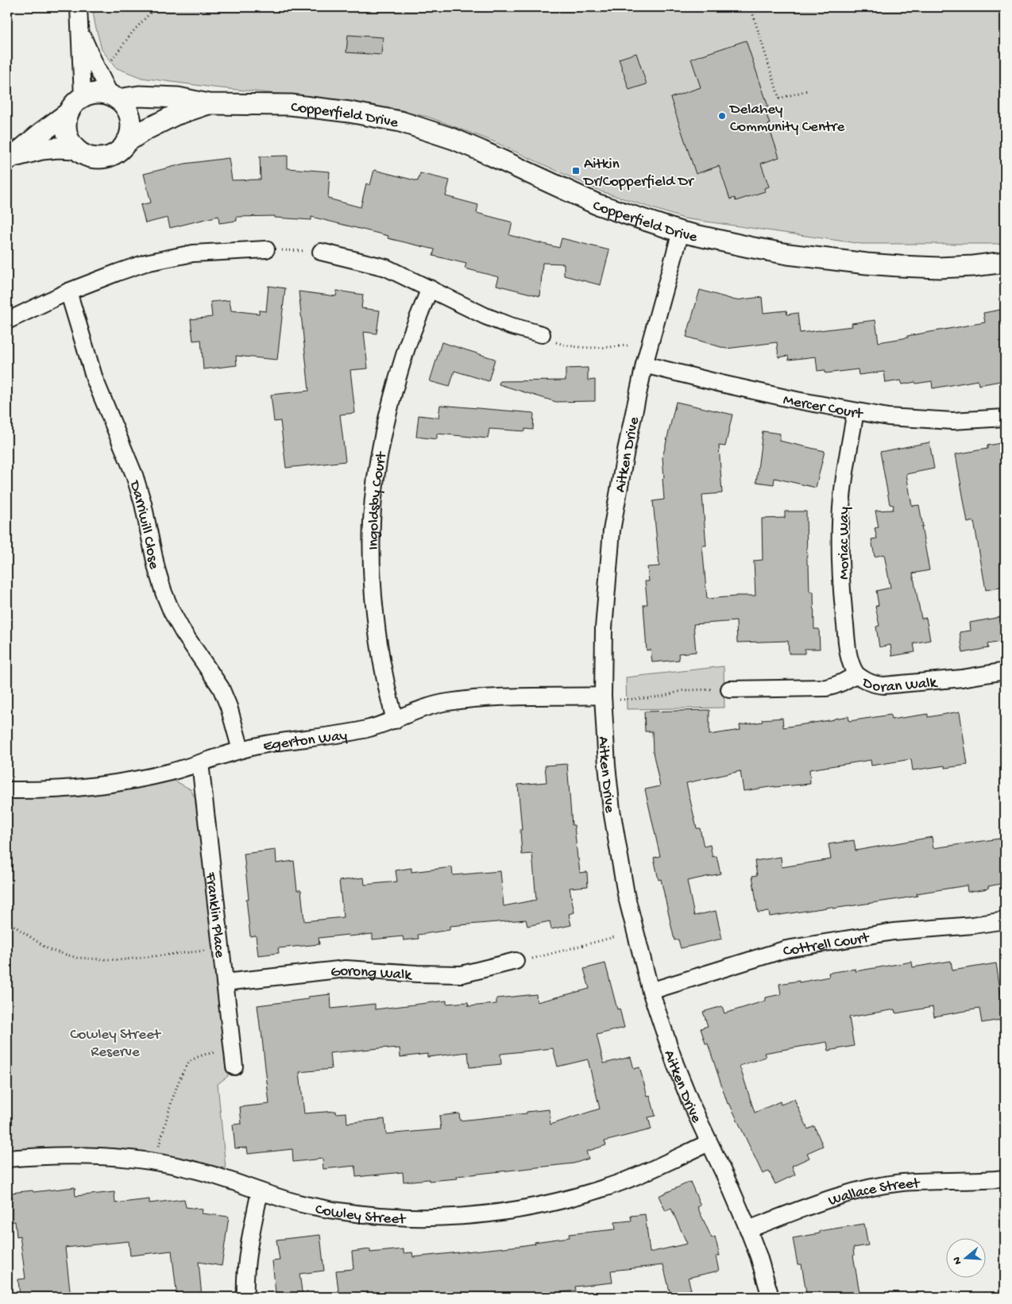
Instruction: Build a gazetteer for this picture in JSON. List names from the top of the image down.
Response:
{
  "streets": {
    "street": [
      "Copperfield Drive",
      "Mercer Court",
      "Aitken Drive",
      "Ingoldsby Court",
      "Darriwill Close",
      "Moriac Way",
      "Doran Walk",
      "Egerton Way",
      "Franklin Place",
      "Cottrell Court",
      "Gorong Walk",
      "Wallace Street",
      "Cowley Street"
    ]
  },
  "crossings": [
    ["Copperfield Drive", "Aitken Drive"],
    ["Mercer Court", "Aitken Drive"],
    ["Mercer Court", "Moriac Way"],
    ["Aitken Drive", "Egerton Way"],
    ["Aitken Drive", "Cottrell Court"],
    ["Aitken Drive", "Wallace Street"],
    ["Aitken Drive", "Cowley Street"],
    ["Ingoldsby Court", "Egerton Way"],
    ["Darriwill Close", "Egerton Way"],
    ["Moriac Way", "Doran Walk"],
    ["Egerton Way", "Franklin Place"],
    ["Franklin Place", "Gorong Walk"]
  ],
  "parks": ["Cowley Street Reserve"],
  "places": {
    "other": ["Delahey Community Centre"],
    "transit": ["Aitkin Dr/Copperfield Dr"]
  },
  "north": "left"
}
